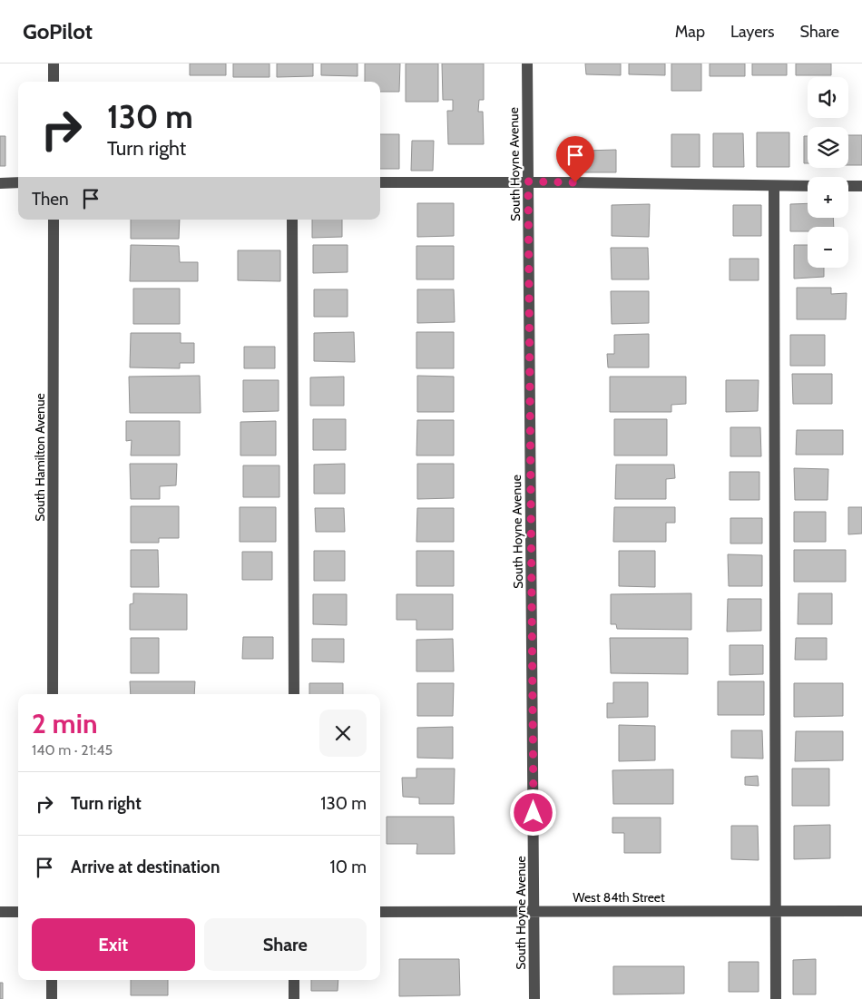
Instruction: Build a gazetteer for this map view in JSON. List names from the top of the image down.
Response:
{
  "streets": {
    "street": ["South Hoyne Avenue", "South Hamilton Avenue", "West 84th Street"]
  },
  "crossings": [
    ["South Hoyne Avenue", "West 84th Street"]
  ],
  "page": {
    "header": "GoPilot",
    "nav": ["Map", "Layers", "Share"],
    "map_buttons": ["+", "−"],
    "turn": ["130 m", "Turn right"],
    "then": "Then",
    "heading": ["2 min", "140 m · 21:45"],
    "list": [
      {
        "name": "Turn right",
        "value": "130 m"
      },
      {
        "name": "Arrive at destination",
        "value": "10 m"
      }
    ],
    "buttons": ["Exit", "Share"]
  }
}
